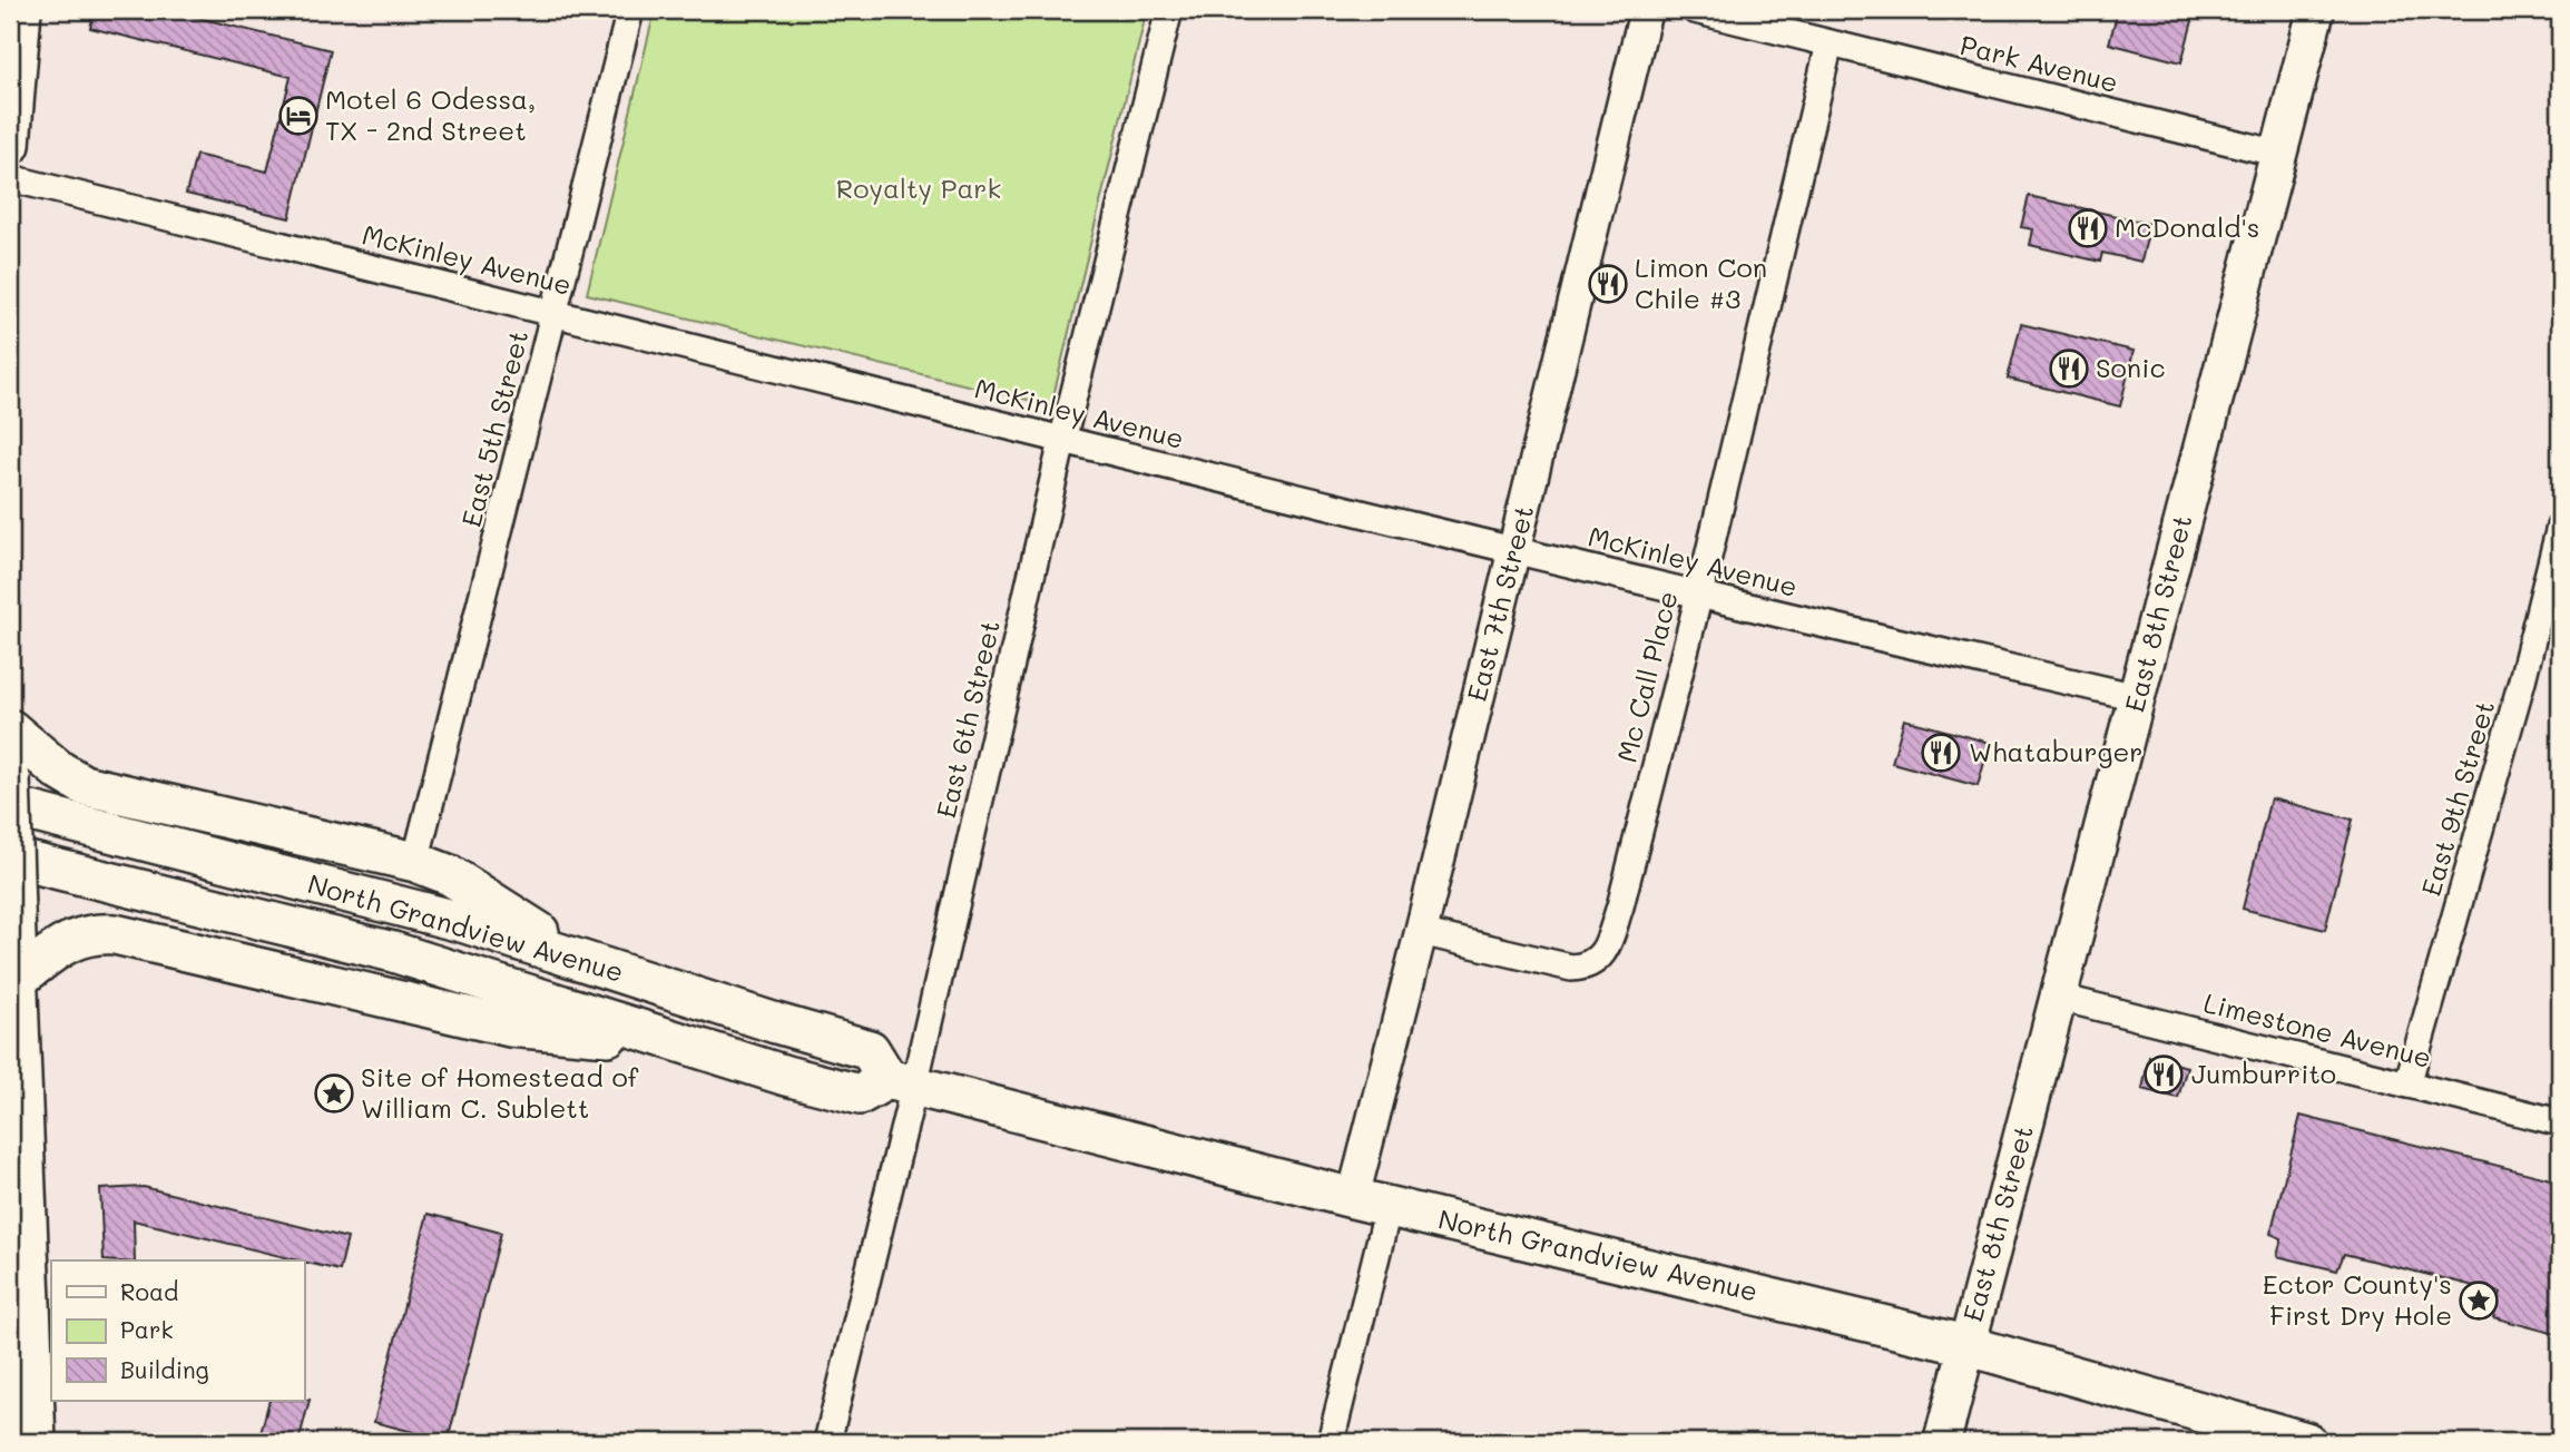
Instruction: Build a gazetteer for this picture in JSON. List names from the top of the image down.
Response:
{
  "streets": {
    "main road": ["East 8th Street", "North Grandview Avenue"],
    "street": [
      "Park Avenue",
      "McKinley Avenue",
      "East 5th Street",
      "East 7th Street",
      "Mc Call Place",
      "East 6th Street",
      "East 9th Street",
      "Limestone Avenue"
    ]
  },
  "crossings": [
    ["Park Avenue", "East 8th Street"],
    ["Park Avenue", "Mc Call Place"],
    ["McKinley Avenue", "East 5th Street"],
    ["McKinley Avenue", "East 7th Street"],
    ["McKinley Avenue", "East 8th Street"],
    ["McKinley Avenue", "Mc Call Place"],
    ["McKinley Avenue", "East 6th Street"],
    ["East 7th Street", "Mc Call Place"],
    ["East 7th Street", "North Grandview Avenue"],
    ["East 8th Street", "North Grandview Avenue"],
    ["East 8th Street", "Limestone Avenue"],
    ["East 6th Street", "North Grandview Avenue"],
    ["East 9th Street", "Limestone Avenue"]
  ],
  "parks": ["Royalty Park"],
  "places": {
    "hotel": ["Motel 6 Odessa, TX - 2nd Street"],
    "restaurant": [
      "McDonald's",
      "Limon Con Chile #3",
      "Sonic",
      "Whataburger",
      "Jumburrito"
    ],
    "place": ["Site of Homestead of William C. Sublett", "Ector County's First Dry Hole"]
  },
  "legend": ["Road", "Park", "Building"]
}
